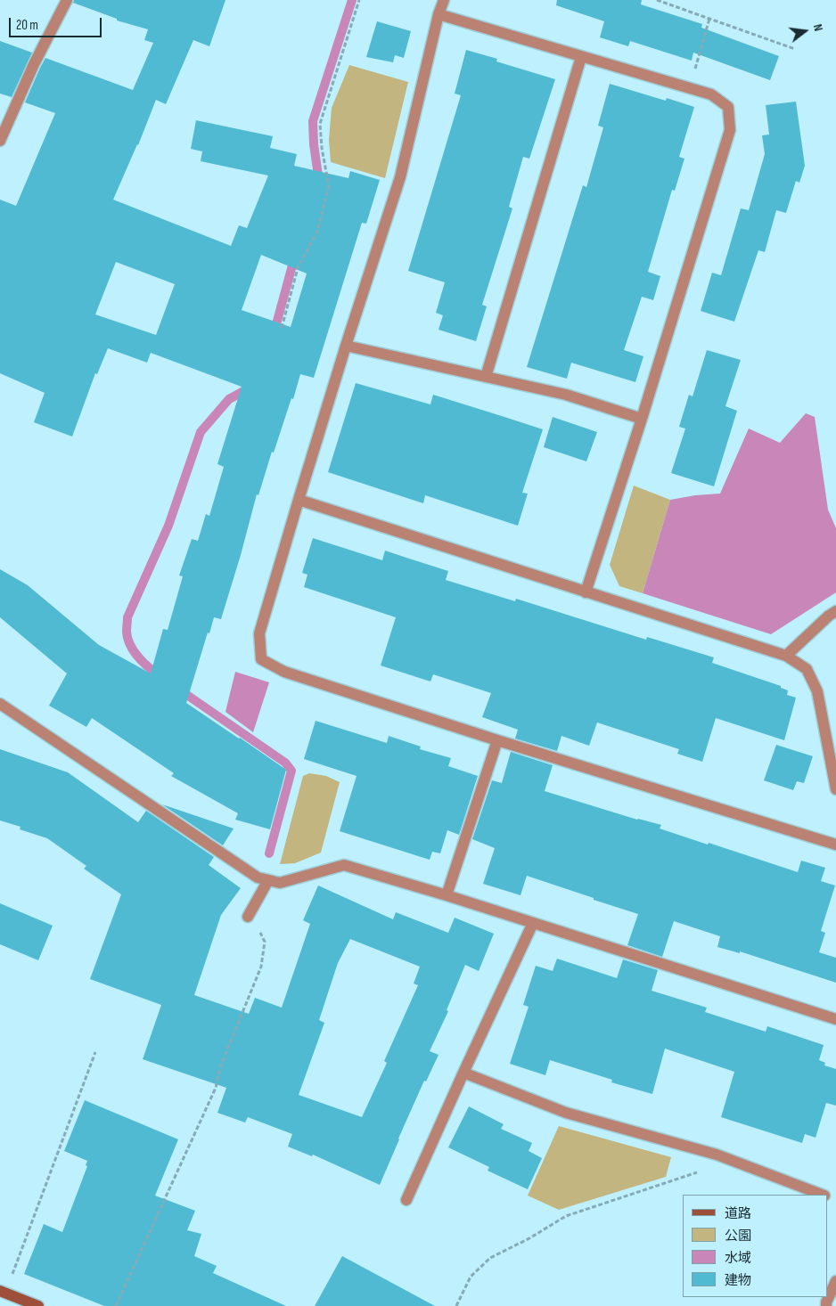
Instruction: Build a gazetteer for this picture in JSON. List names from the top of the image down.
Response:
{
  "legend": [
    "道路",
    "公園",
    "水域",
    "建物"
  ],
  "scale_bar": "20 m",
  "north": "right"
}
